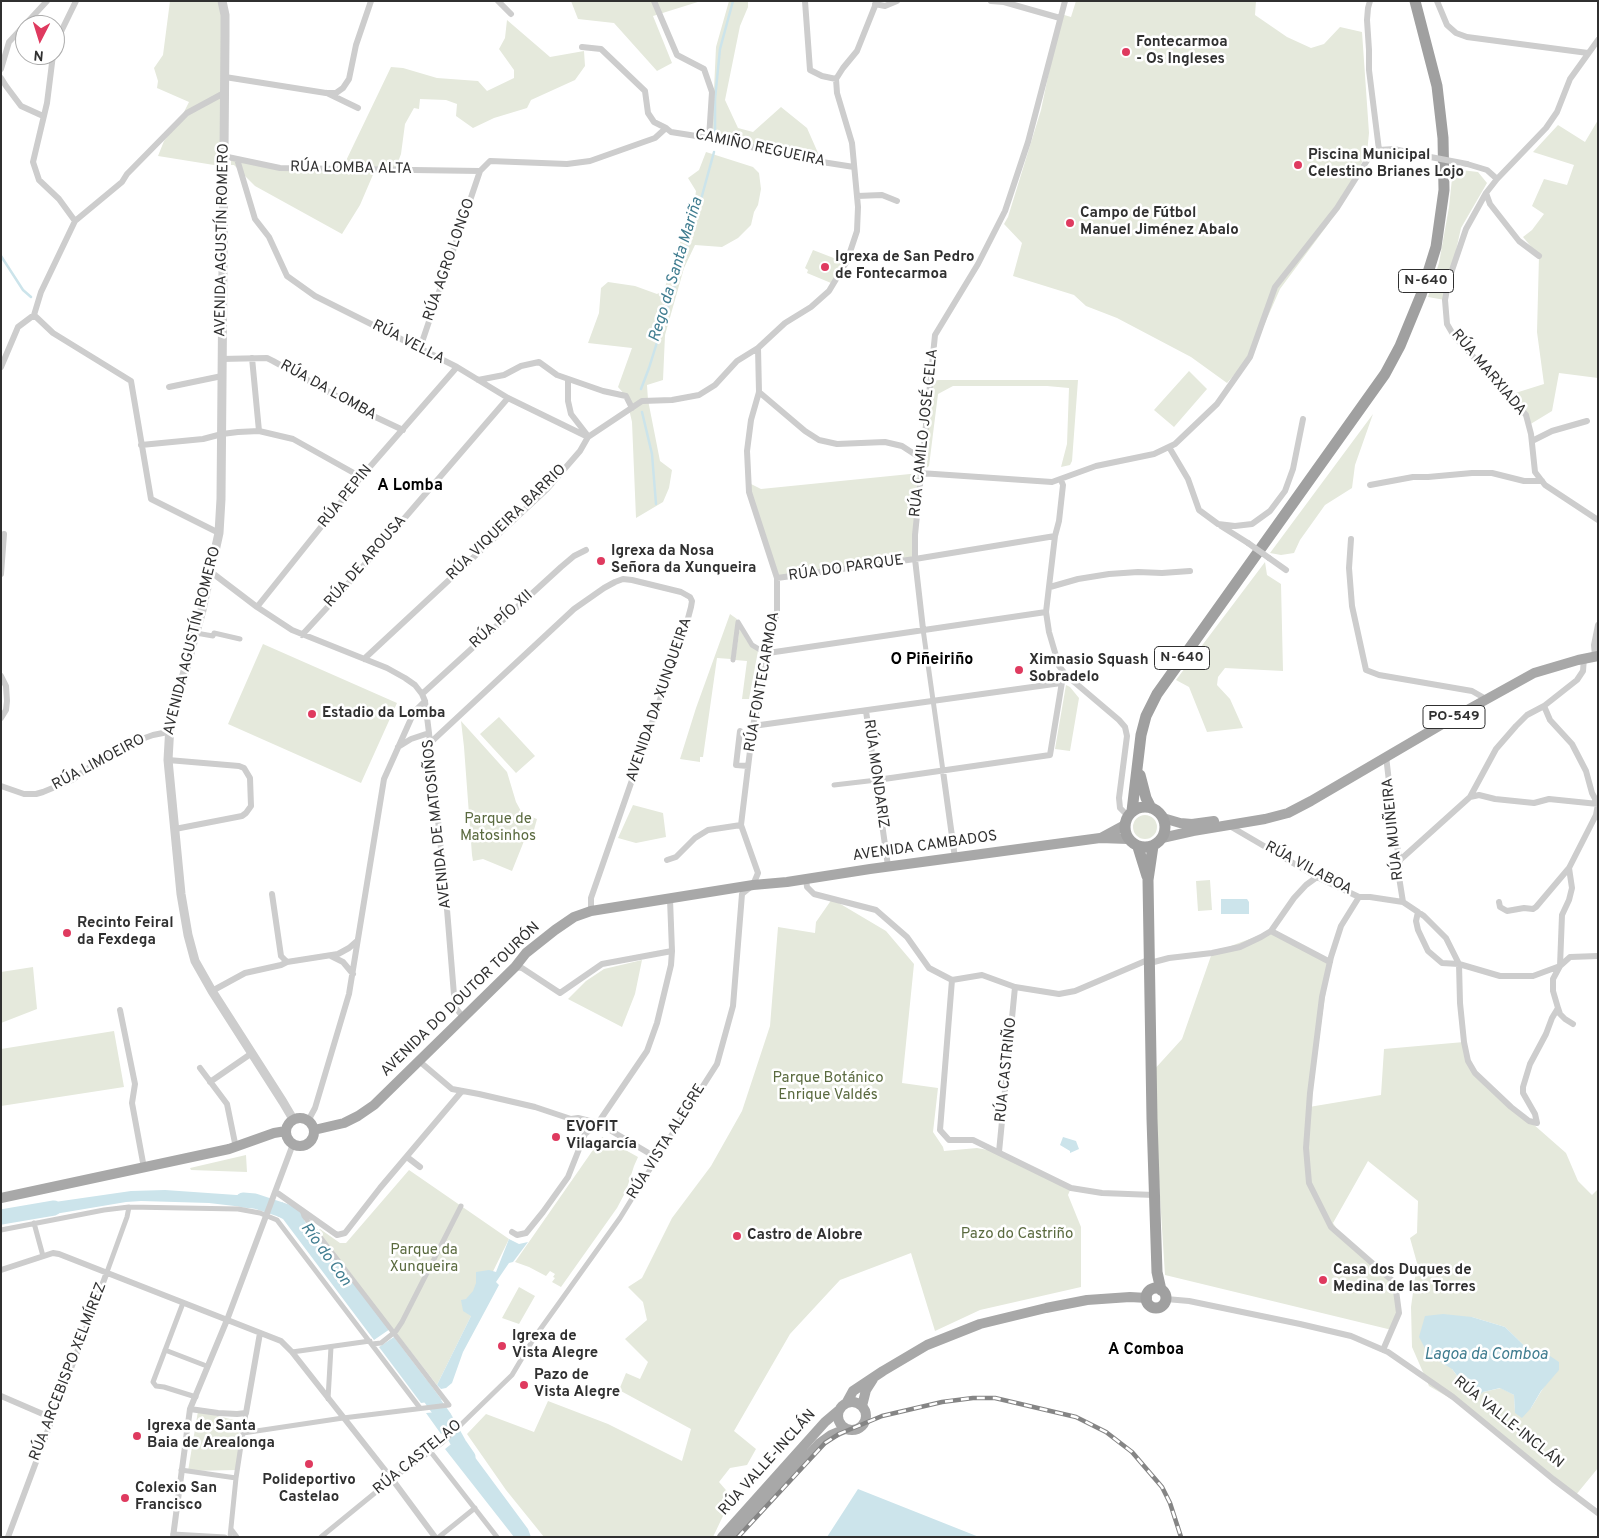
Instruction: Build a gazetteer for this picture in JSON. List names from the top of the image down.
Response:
{
  "streets": {
    "highway": ["N-640"],
    "main road": [
      "PO-549",
      "AVENIDA CAMBADOS",
      "AVENIDA DO DOUTOR TOURÓN",
      "RÚA VALLE-INCLÁN"
    ],
    "street": [
      "CAMIÑO REGUEIRA",
      "RÚA LOMBA ALTA",
      "AVENIDA AGUSTÍN ROMERO",
      "RÚA AGRO LONGO",
      "RÚA VELLA",
      "RÚA MARXIADA",
      "RÚA DA LOMBA",
      "RÚA CAMILO JOSÉ CELA",
      "RÚA PEPIN",
      "RÚA VIQUEIRA BARRIO",
      "RÚA DE AROUSA",
      "RÚA DO PARQUE",
      "RÚA PÍO XII",
      "RÚA FONTECARMOA",
      "AVENIDA DA XUNQUEIRA",
      "RÚA LIMOEIRO",
      "RÚA MONDARIZ",
      "AVENIDA DE MATOSIÑOS",
      "RÚA MUIÑEIRA",
      "RÚA VILABOA",
      "RÚA CASTRIÑO",
      "RÚA VISTA ALEGRE",
      "RÚA ARCEBISPO XELMÍREZ",
      "RÚA CASTELAO"
    ]
  },
  "crossings": [
    ["RÚA LOMBA ALTA", "AVENIDA AGUSTÍN ROMERO"],
    ["RÚA LOMBA ALTA", "RÚA AGRO LONGO"],
    ["RÚA LOMBA ALTA", "RÚA VELLA"],
    ["AVENIDA AGUSTÍN ROMERO", "RÚA DA LOMBA"],
    ["AVENIDA AGUSTÍN ROMERO", "RÚA LIMOEIRO"],
    ["AVENIDA AGUSTÍN ROMERO", "AVENIDA DE MATOSIÑOS"],
    ["AVENIDA AGUSTÍN ROMERO", "AVENIDA DO DOUTOR TOURÓN"],
    ["RÚA AGRO LONGO", "RÚA VELLA"],
    ["N-640", "PO-549"],
    ["N-640", "AVENIDA CAMBADOS"],
    ["RÚA VELLA", "RÚA PEPIN"],
    ["RÚA VELLA", "RÚA VIQUEIRA BARRIO"],
    ["RÚA VELLA", "RÚA DE AROUSA"],
    ["RÚA DA LOMBA", "RÚA PEPIN"],
    ["RÚA CAMILO JOSÉ CELA", "RÚA DO PARQUE"],
    ["RÚA CAMILO JOSÉ CELA", "AVENIDA CAMBADOS"],
    ["RÚA PEPIN", "AVENIDA DE MATOSIÑOS"],
    ["RÚA VIQUEIRA BARRIO", "RÚA FONTECARMOA"],
    ["RÚA VIQUEIRA BARRIO", "AVENIDA DE MATOSIÑOS"],
    ["RÚA DE AROUSA", "AVENIDA DE MATOSIÑOS"],
    ["RÚA DO PARQUE", "RÚA FONTECARMOA"],
    ["RÚA PÍO XII", "AVENIDA DE MATOSIÑOS"],
    ["RÚA FONTECARMOA", "AVENIDA CAMBADOS"],
    ["RÚA FONTECARMOA", "AVENIDA DO DOUTOR TOURÓN"],
    ["RÚA FONTECARMOA", "RÚA VISTA ALEGRE"],
    ["AVENIDA DA XUNQUEIRA", "AVENIDA DE MATOSIÑOS"],
    ["AVENIDA DA XUNQUEIRA", "AVENIDA DO DOUTOR TOURÓN"],
    ["PO-549", "RÚA MUIÑEIRA"],
    ["PO-549", "AVENIDA CAMBADOS"],
    ["PO-549", "RÚA VILABOA"],
    ["RÚA MONDARIZ", "AVENIDA CAMBADOS"],
    ["AVENIDA DE MATOSIÑOS", "AVENIDA DO DOUTOR TOURÓN"],
    ["RÚA MUIÑEIRA", "RÚA VILABOA"],
    ["AVENIDA CAMBADOS", "AVENIDA DO DOUTOR TOURÓN"],
    ["AVENIDA CAMBADOS", "RÚA VISTA ALEGRE"],
    ["AVENIDA DO DOUTOR TOURÓN", "RÚA VISTA ALEGRE"],
    ["RÚA VISTA ALEGRE", "RÚA CASTELAO"]
  ],
  "districts": ["A Lomba", "O Piñeiriño", "A Comboa"],
  "water": ["Rego da Santa Mariña", "Río do Con", "Lagoa da Comboa"],
  "parks": [
    "Parque de Matosinhos",
    "Parque Botánico Enrique Valdés",
    "Pazo do Castriño",
    "Parque da Xunqueira"
  ],
  "places": [
    "Fontecarmoa - Os Ingleses",
    "Piscina Municipal Celestino Brianes Lojo",
    "Campo de Fútbol Manuel Jiménez Abalo",
    "Igrexa de San Pedro de Fontecarmoa",
    "Igrexa da Nosa Señora da Xunqueira",
    "Ximnasio Squash Sobradelo",
    "Estadio da Lomba",
    "Recinto Feiral da Fexdega",
    "EVOFIT Vilagarcía",
    "Castro de Alobre",
    "Casa dos Duques de Medina de las Torres",
    "Igrexa de Vista Alegre",
    "Pazo de Vista Alegre",
    "Igrexa de Santa Baia de Arealonga",
    "Polideportivo Castelao",
    "Colexio San Francisco"
  ],
  "north": "bottom"
}
